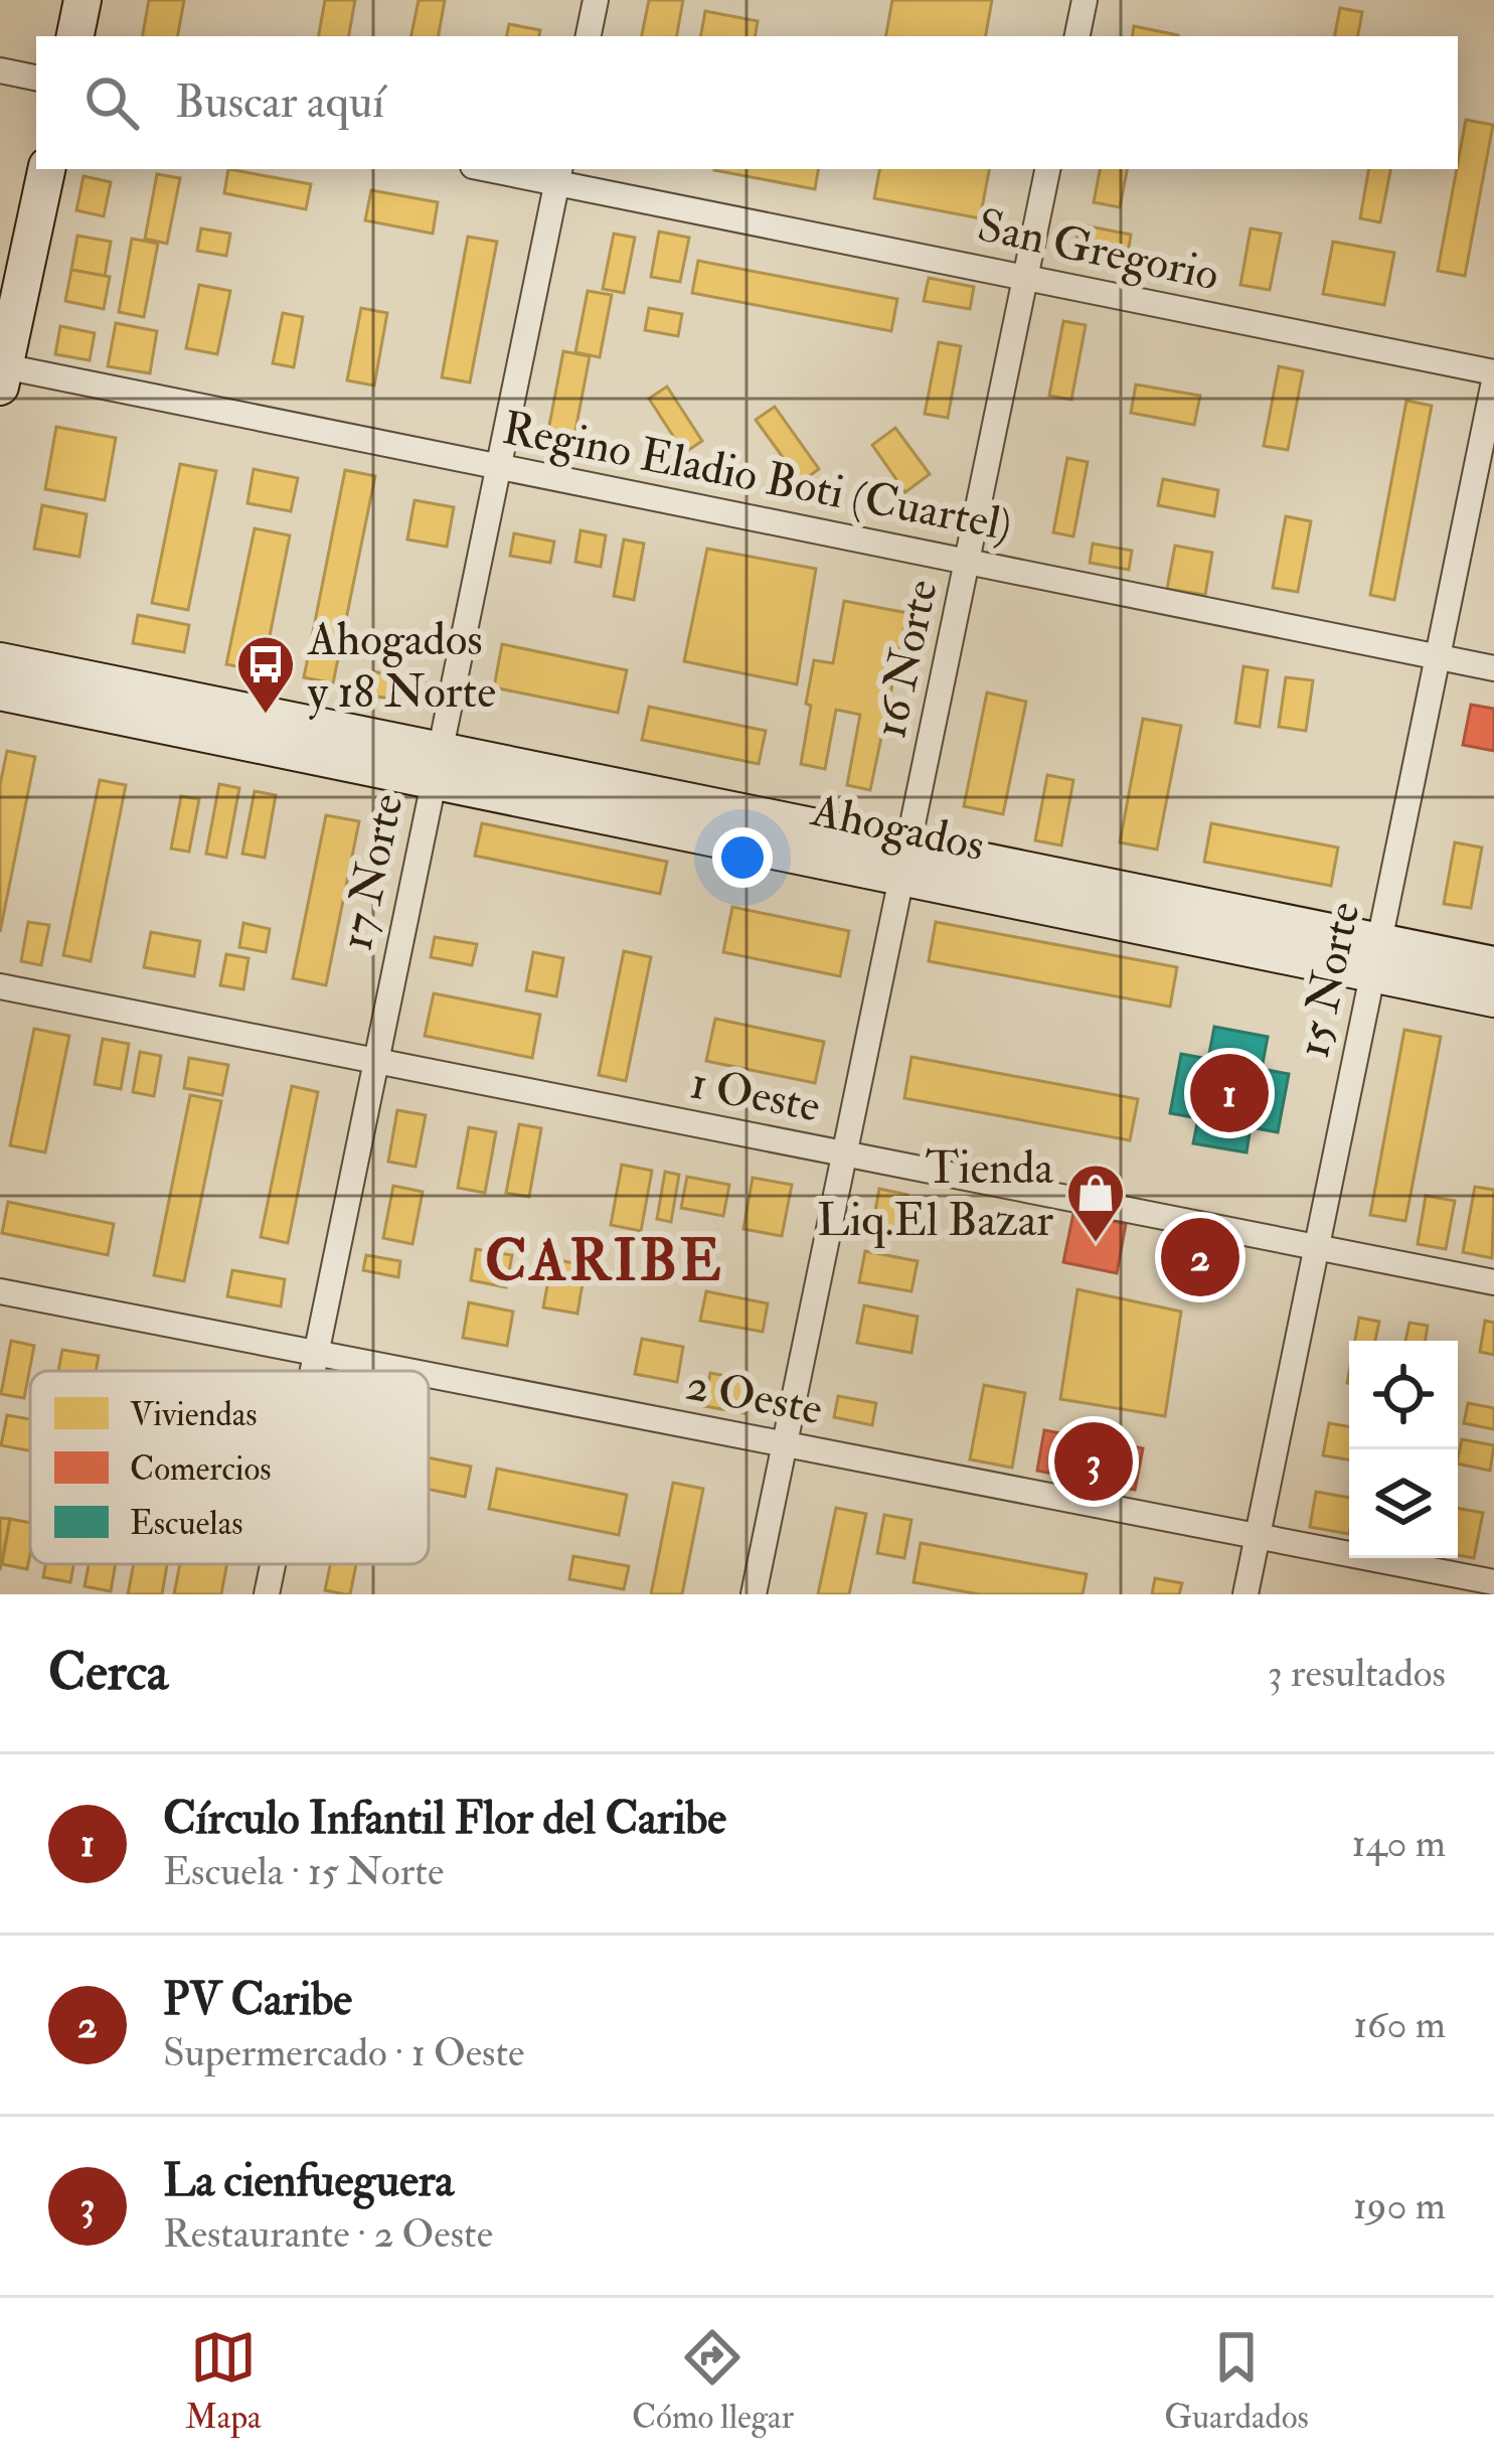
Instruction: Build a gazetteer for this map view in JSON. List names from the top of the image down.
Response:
{
  "streets": {
    "main road": ["Ahogados"],
    "street": [
      "San Gregorio",
      "Regino Eladio Boti (Cuartel)",
      "16 Norte",
      "17 Norte",
      "15 Norte",
      "1 Oeste",
      "2 Oeste"
    ]
  },
  "crossings": [
    ["San Gregorio", "16 Norte"],
    ["San Gregorio", "17 Norte"],
    ["San Gregorio", "15 Norte"],
    ["Regino Eladio Boti (Cuartel)", "16 Norte"],
    ["Regino Eladio Boti (Cuartel)", "17 Norte"],
    ["Regino Eladio Boti (Cuartel)", "15 Norte"],
    ["16 Norte", "Ahogados"],
    ["16 Norte", "1 Oeste"],
    ["16 Norte", "2 Oeste"],
    ["Ahogados", "17 Norte"],
    ["Ahogados", "15 Norte"],
    ["17 Norte", "1 Oeste"],
    ["17 Norte", "2 Oeste"],
    ["15 Norte", "1 Oeste"],
    ["15 Norte", "2 Oeste"]
  ],
  "districts": ["CARIBE"],
  "places": {
    "bus stop": ["Ahogados y 18 Norte"],
    "shop": ["Tienda Liq.El Bazar"]
  },
  "legend": ["Viviendas", "Comercios", "Escuelas"],
  "page": {
    "search": "Buscar aquí",
    "pins": ["1", "2", "3"],
    "heading": ["Cerca", "3 resultados"],
    "list": [
      {
        "mark": "1",
        "name": "Círculo Infantil Flor del Caribe",
        "note": "Escuela · 15 Norte",
        "value": "140 m"
      },
      {
        "mark": "2",
        "name": "PV Caribe",
        "note": "Supermercado · 1 Oeste",
        "value": "160 m"
      },
      {
        "mark": "3",
        "name": "La cienfueguera",
        "note": "Restaurante · 2 Oeste",
        "value": "190 m"
      }
    ],
    "nav": ["Mapa", "Cómo llegar", "Guardados"]
  }
}
